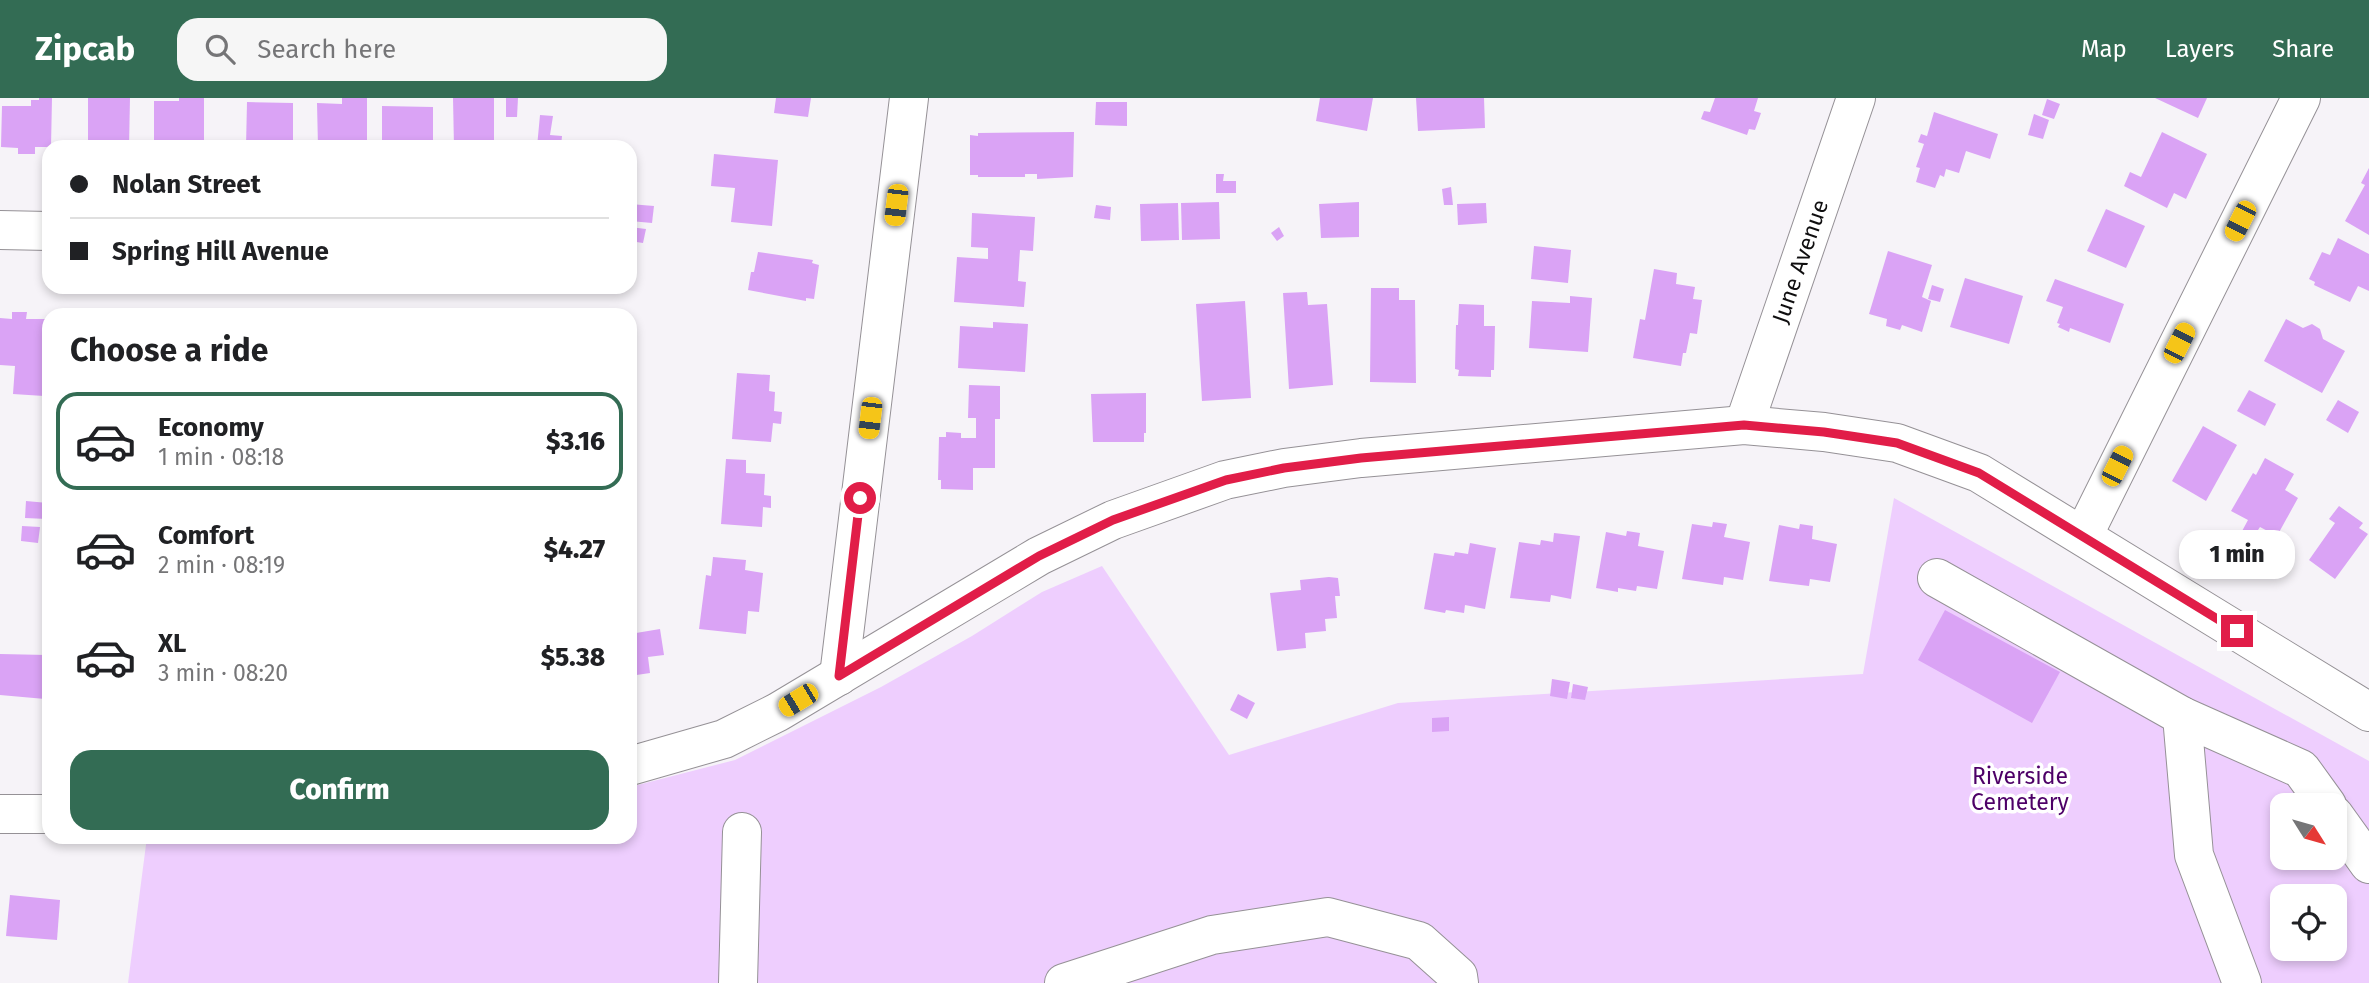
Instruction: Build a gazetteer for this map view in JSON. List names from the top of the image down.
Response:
{
  "streets": {
    "street": ["June Avenue"]
  },
  "parks": ["Riverside Cemetery"],
  "north": "bottom right",
  "page": {
    "header": "Zipcab",
    "search": "Search here",
    "nav": ["Map", "Layers", "Share"],
    "banner": ["Nolan Street", "Spring Hill Avenue"],
    "heading": "Choose a ride",
    "list": [
      {
        "name": "Economy",
        "note": "1 min · 08:18",
        "value": "$3.16"
      },
      {
        "name": "Comfort",
        "note": "2 min · 08:19",
        "value": "$4.27"
      },
      {
        "name": "XL",
        "note": "3 min · 08:20",
        "value": "$5.38"
      }
    ],
    "bubble": "1 min",
    "buttons": "Confirm"
  }
}
